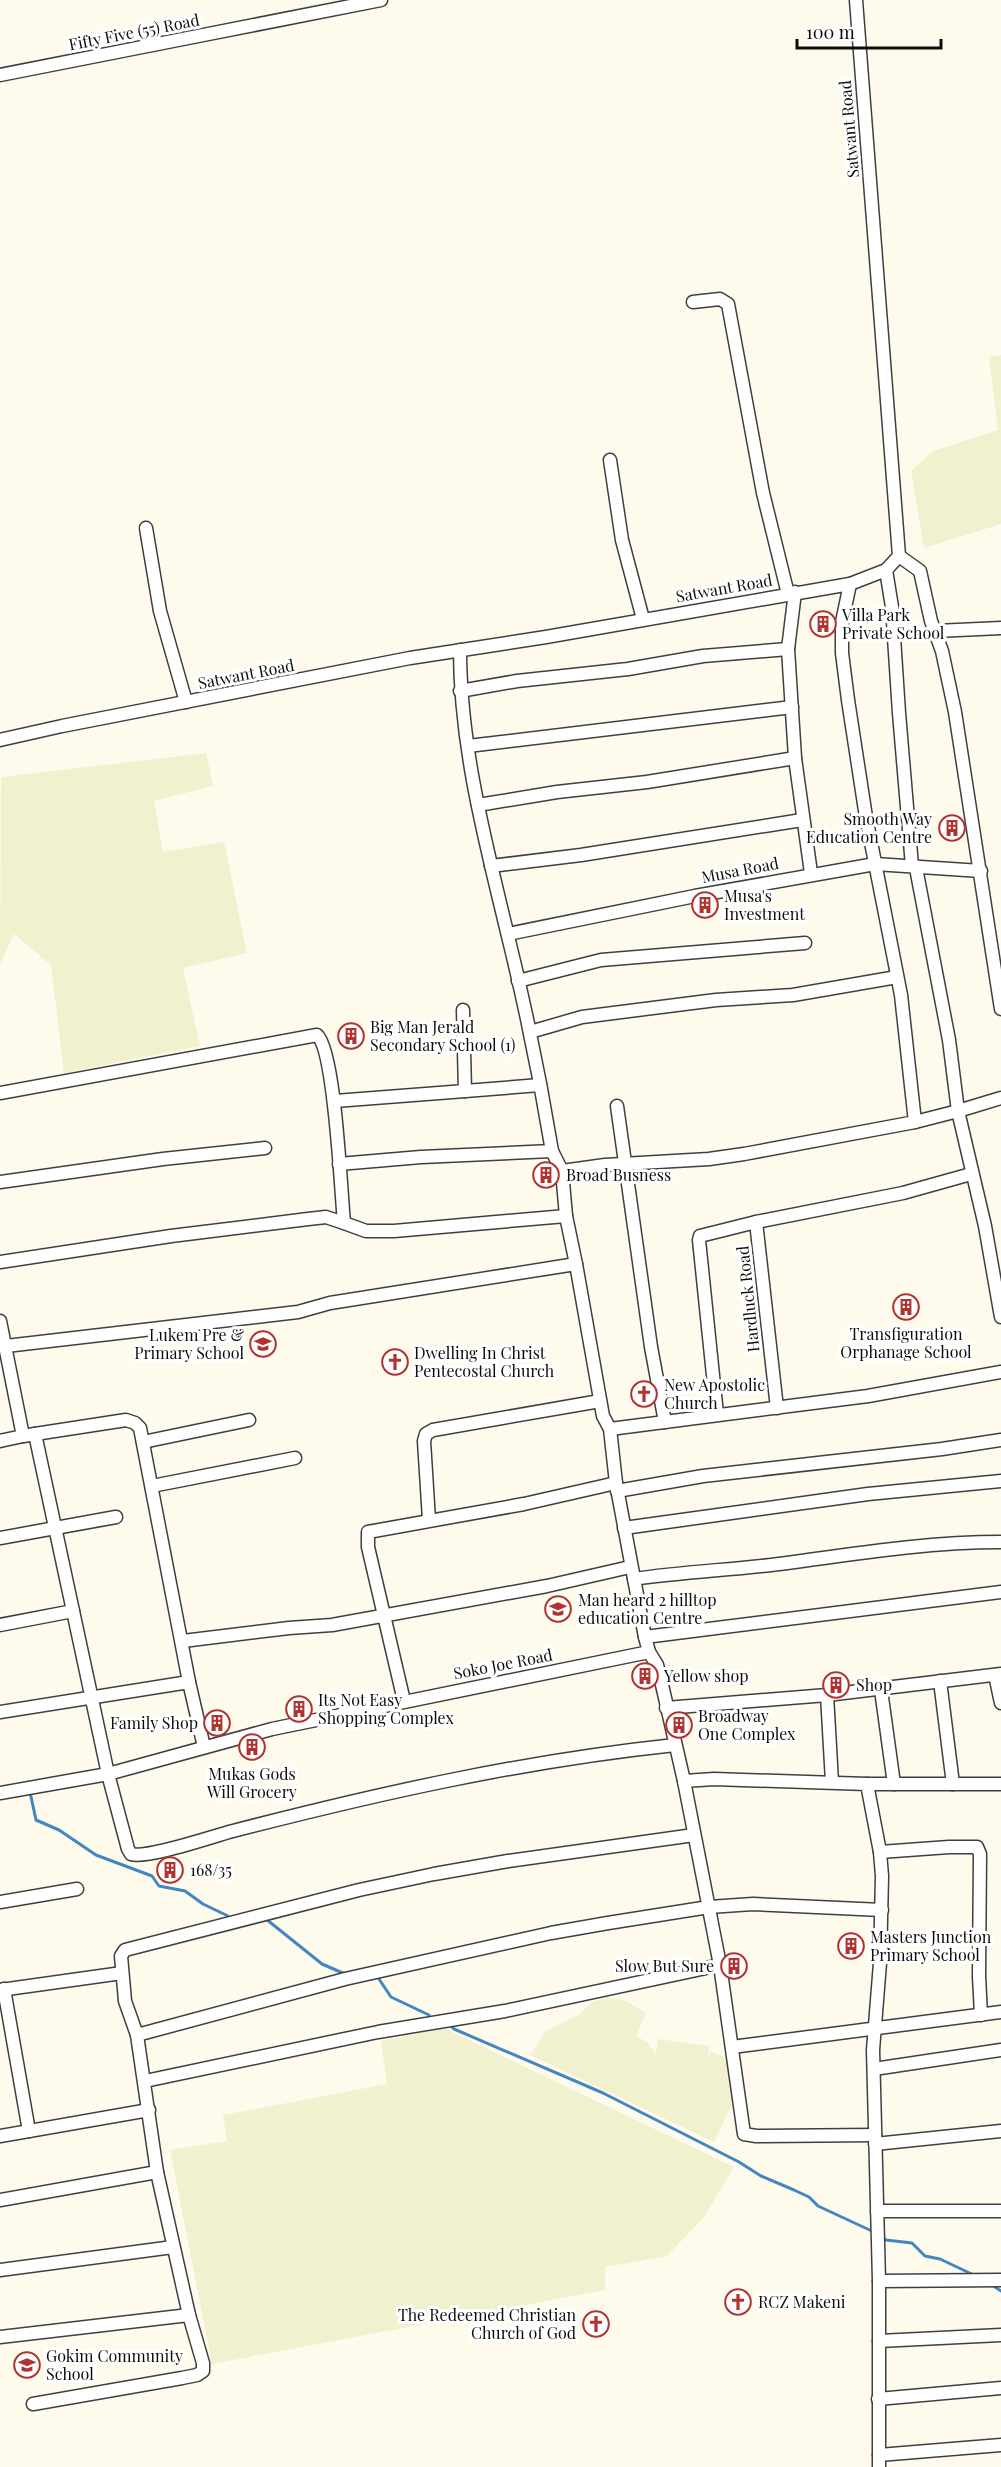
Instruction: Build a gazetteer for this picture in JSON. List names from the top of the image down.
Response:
{
  "streets": {
    "street": [
      "Fifty Five (55) Road",
      "Satwant Road",
      "Musa Road",
      "Hardluck Road",
      "Soko Joe Road"
    ]
  },
  "places": {
    "building": [
      "Villa Park Private School",
      "Smooth Way Education Centre",
      "Musa's Investment",
      "Big Man Jerald Secondary School (1)",
      "Broad Busness",
      "Transfiguration Orphanage School",
      "Yellow shop",
      "Shop",
      "Its Not Easy Shopping Complex",
      "Family Shop",
      "Broadway One Complex",
      "Mukas Gods Will Grocery",
      "168/35",
      "Masters Junction Primary School",
      "Slow But Sure"
    ],
    "school or university": ["Lukem Pre & Primary School", "Man heard 2 hilltop education Centre", "Gokim Community School"],
    "church": [
      "Dwelling In Christ Pentecostal Church",
      "New Apostolic Church",
      "RCZ Makeni",
      "The Redeemed Christian Church of God"
    ]
  },
  "scale_bar": "100 m"
}
